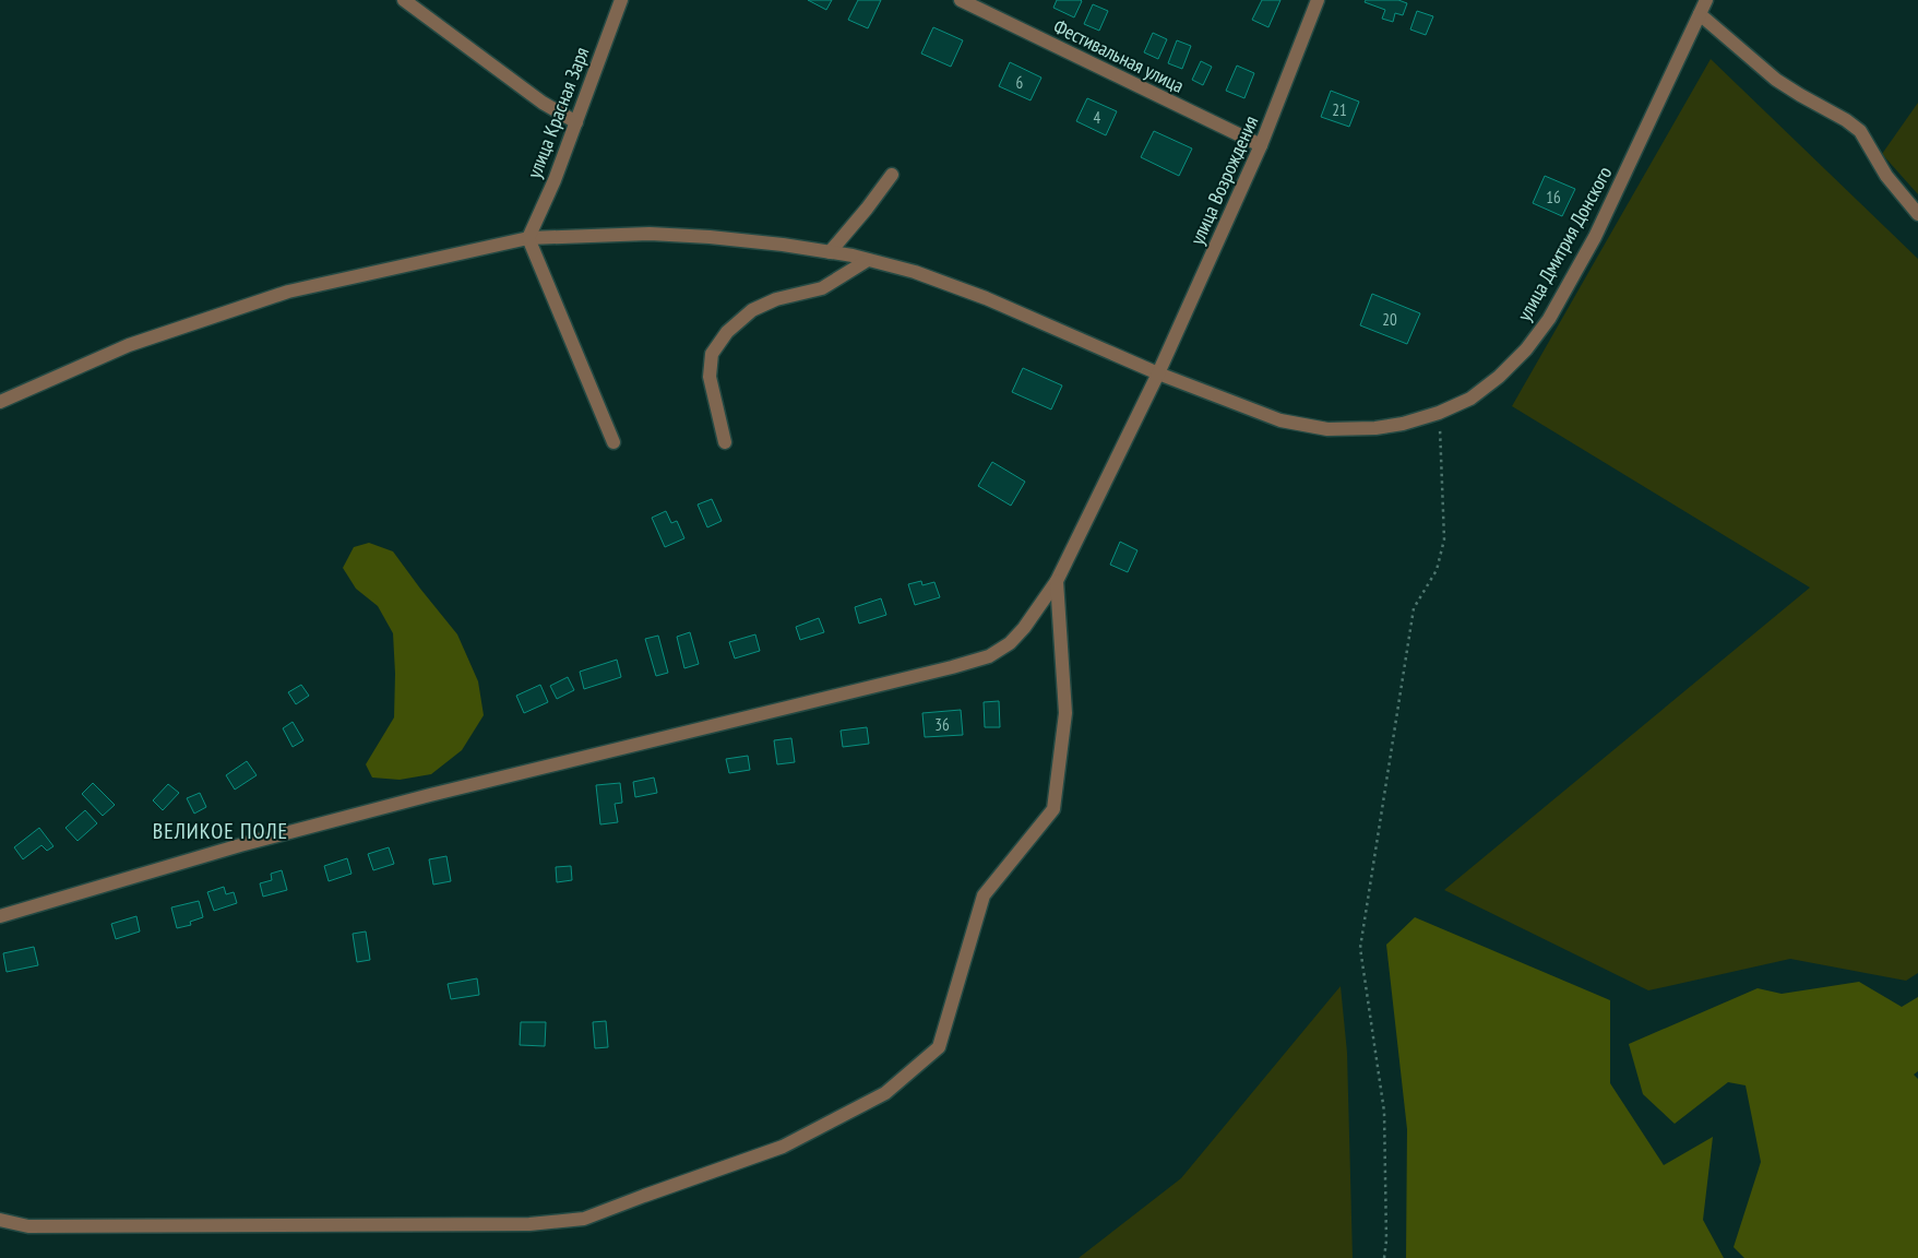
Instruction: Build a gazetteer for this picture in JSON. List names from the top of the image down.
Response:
{
  "streets": {
    "street": [
      "Фестивальная улица",
      "улица Красная Заря",
      "улица Возрождения",
      "улица Дмитрия Донского"
    ]
  },
  "crossings": [
    ["Фестивальная улица", "улица Возрождения"],
    ["улица Красная Заря", "улица Дмитрия Донского"],
    ["улица Возрождения", "улица Дмитрия Донского"]
  ],
  "districts": ["ВЕЛИКОЕ ПОЛЕ"],
  "house_numbers": [
    "6",
    "21",
    "4",
    "16",
    "20",
    "36"
  ]
}
